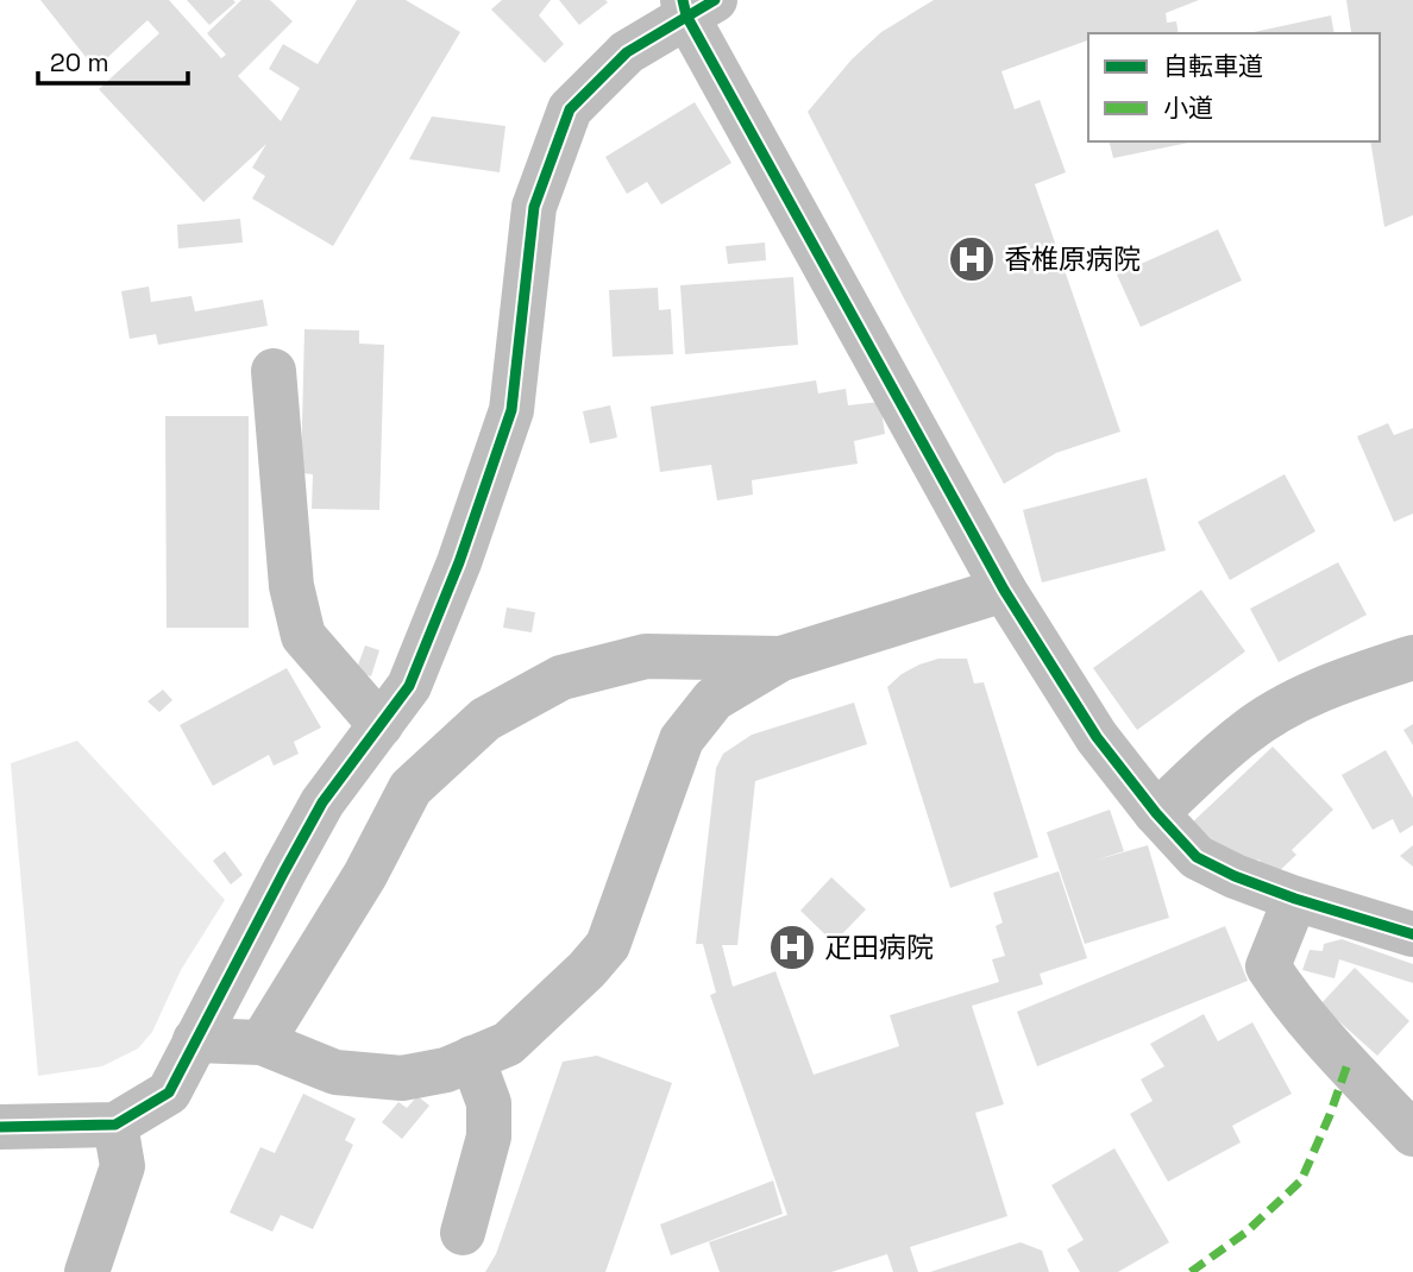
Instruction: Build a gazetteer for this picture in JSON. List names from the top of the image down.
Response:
{
  "places": {
    "hospital": ["香椎原病院", "疋田病院"]
  },
  "legend": ["自転車道", "小道"],
  "scale_bar": "20 m"
}
